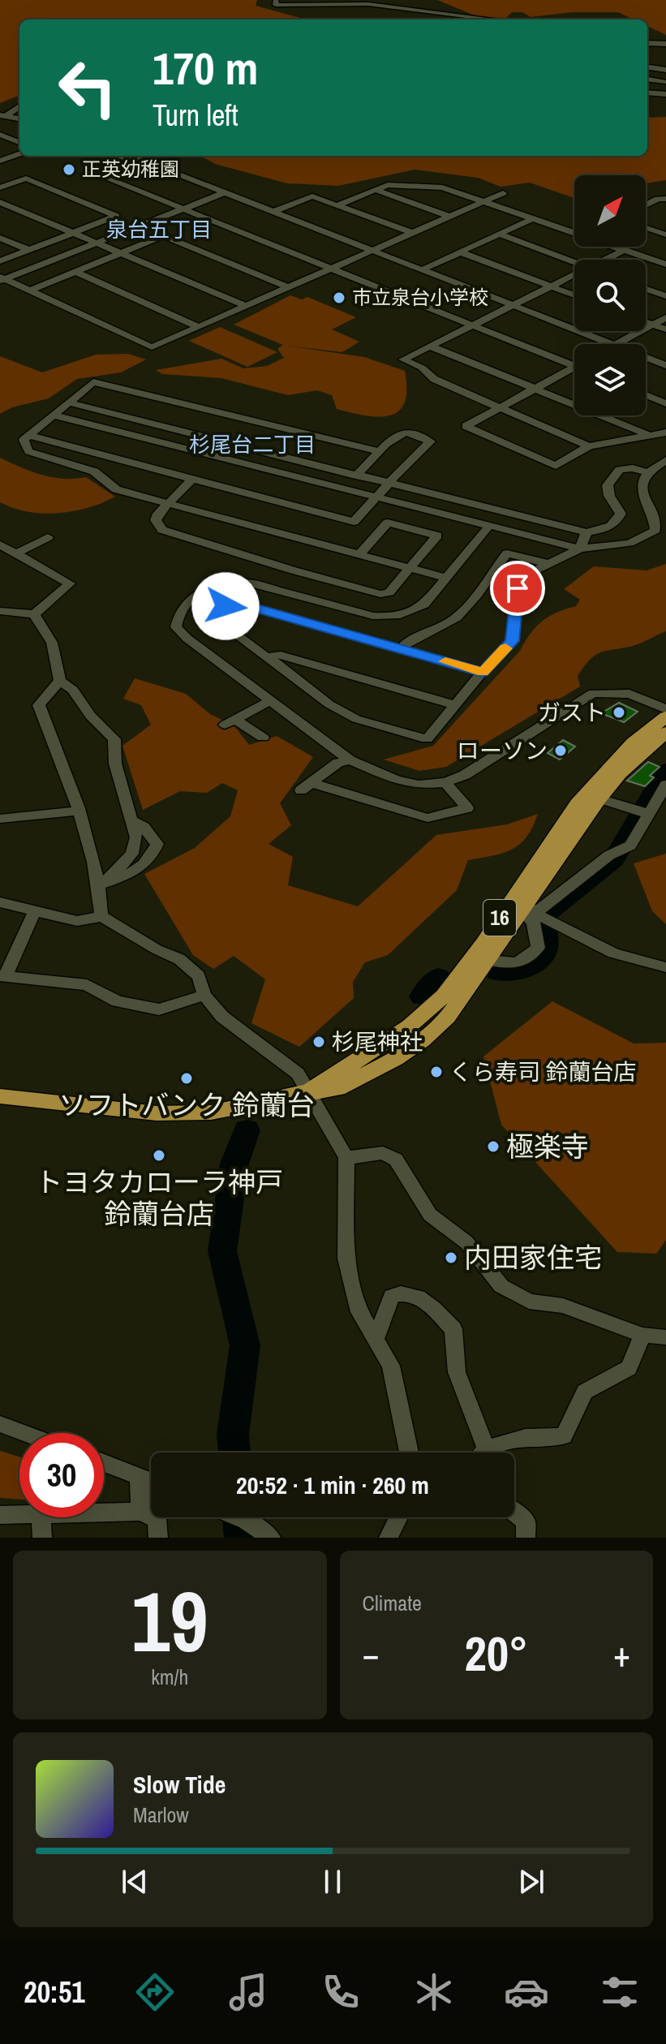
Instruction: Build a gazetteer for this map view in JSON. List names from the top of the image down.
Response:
{
  "streets": {
    "main road": ["16"]
  },
  "districts": ["泉台五丁目", "杉尾台二丁目"],
  "places": [
    "正英幼稚園",
    "市立泉台小学校",
    "ガスト",
    "ローソン",
    "杉尾神社",
    "くら寿司 鈴蘭台店",
    "ソフトバンク 鈴蘭台",
    "極楽寺",
    "トヨタカローラ神戸 鈴蘭台店",
    "内田家住宅"
  ],
  "north": "top right",
  "page": {
    "turn": ["170 m", "Turn left"],
    "limit": "30",
    "trip": "20:52 · 1 min · 260 m",
    "tile": [
      ["19", "km/h"],
      "Climate"
    ],
    "heat": ["−", "20°", "+"],
    "song": ["Slow Tide", "Marlow"],
    "tabs": "20:51"
  }
}
